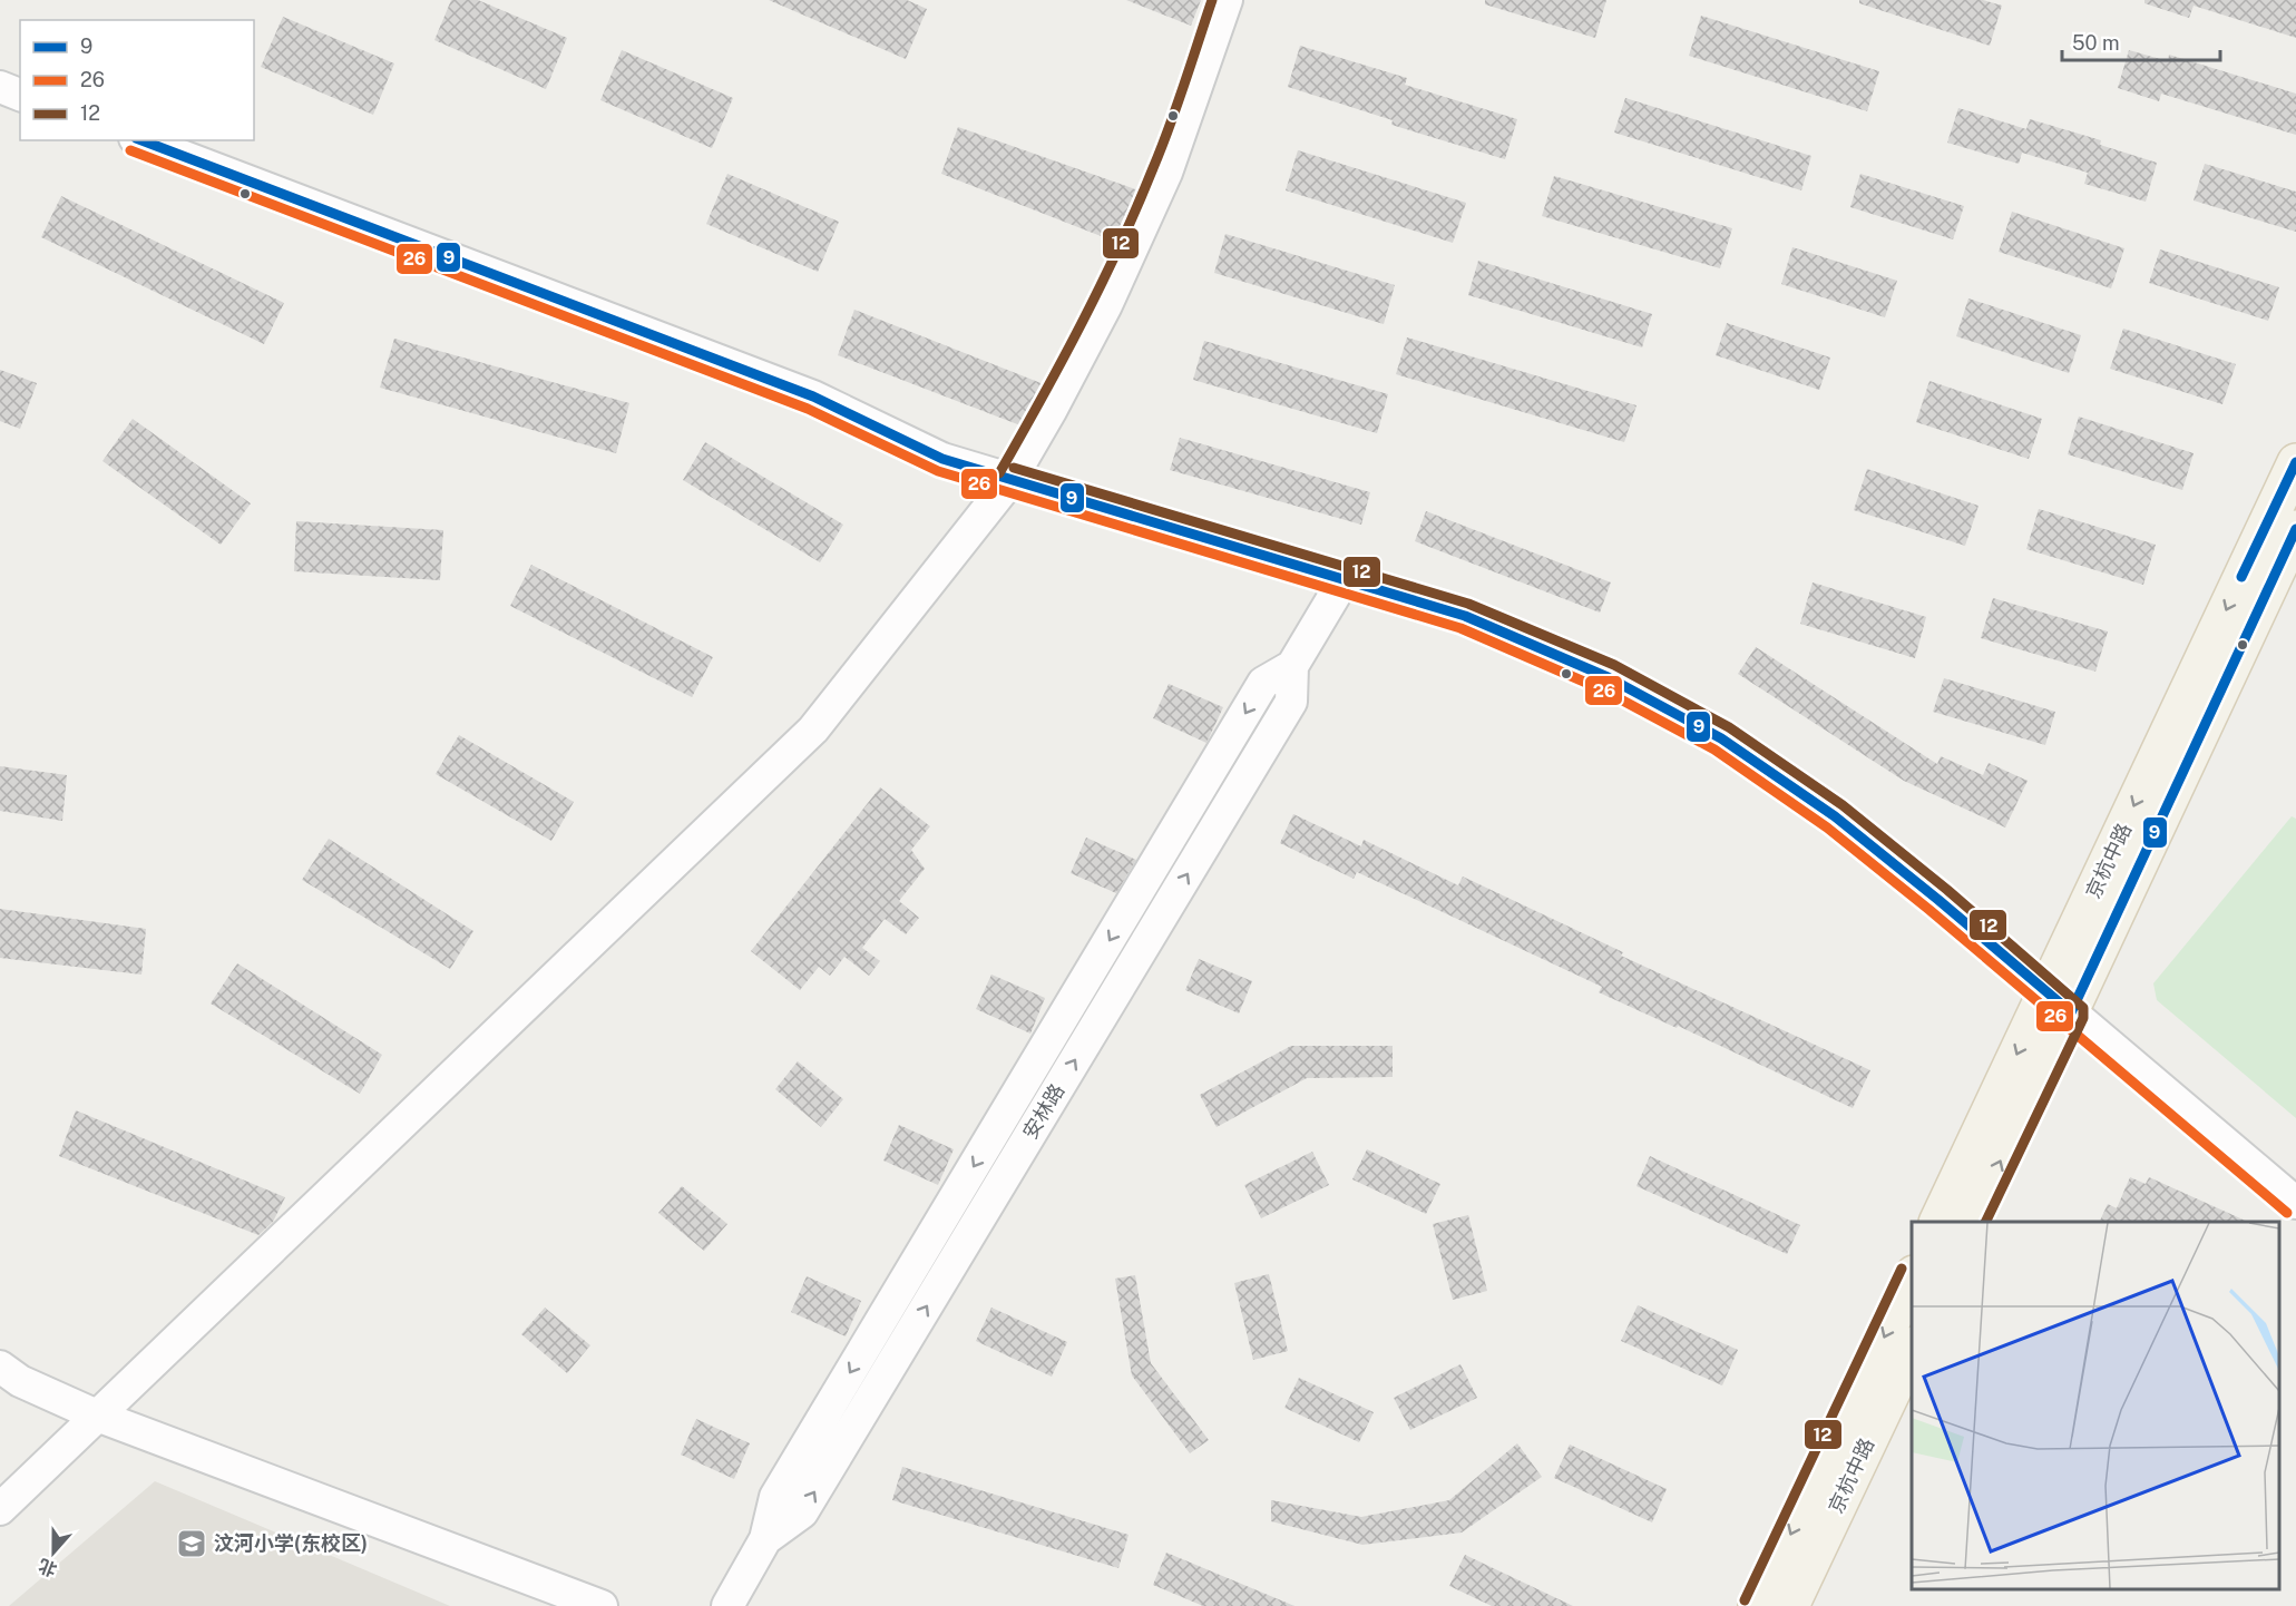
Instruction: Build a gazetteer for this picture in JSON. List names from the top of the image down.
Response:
{
  "streets": {
    "main road": ["京杭中路"],
    "street": ["安林路"]
  },
  "places": {
    "school or university": ["汶河小学(东校区)"]
  },
  "lines": ["transit line 12", "transit line 9", "transit line 26"],
  "legend": ["9", "26", "12"],
  "scale_bar": "50 m",
  "north": "bottom"
}
